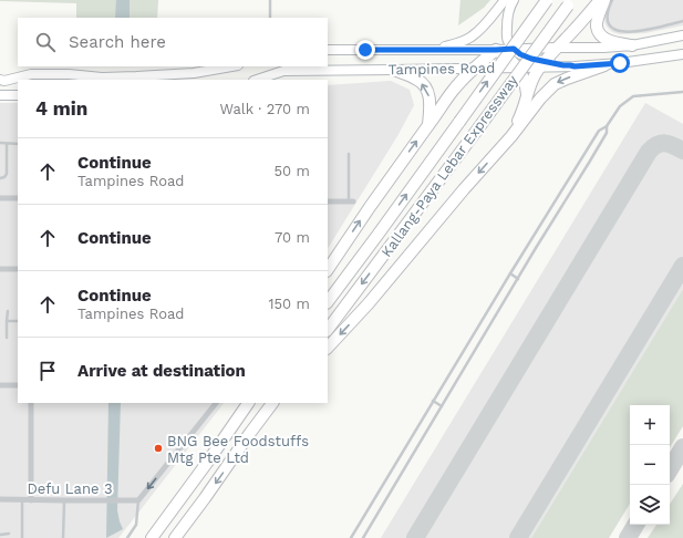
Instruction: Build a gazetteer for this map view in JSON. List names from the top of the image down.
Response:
{
  "streets": {
    "highway": ["Kallang-Paya Lebar Expressway"],
    "main road": ["Tampines Road"],
    "street": ["Defu Lane 3"]
  },
  "places": ["BNG Bee Foodstuffs Mtg Pte Ltd"],
  "page": {
    "search": "Search here",
    "heading": ["4 min", "Walk · 270 m"],
    "list": [
      ["Continue", "Tampines Road", "50 m"],
      ["Continue", "70 m"],
      ["Continue", "Tampines Road", "150 m"],
      "Arrive at destination"
    ],
    "map_buttons": ["+", "−"]
  }
}
